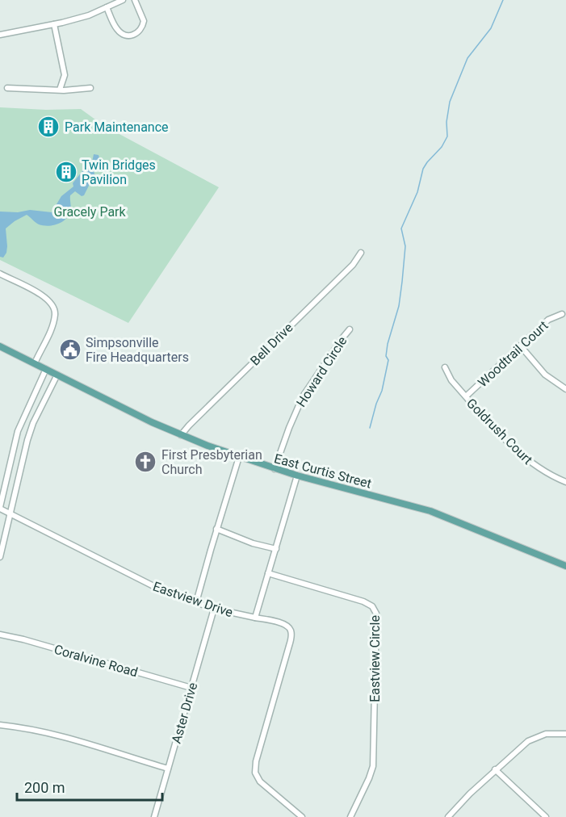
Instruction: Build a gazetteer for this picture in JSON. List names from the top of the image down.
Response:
{
  "streets": {
    "main road": ["East Curtis Street"],
    "street": [
      "Bell Drive",
      "Woodtrail Court",
      "Howard Circle",
      "Goldrush Court",
      "Eastview Drive",
      "Eastview Circle",
      "Coralvine Road",
      "Aster Drive"
    ]
  },
  "crossings": [
    ["Bell Drive", "East Curtis Street"],
    ["Woodtrail Court", "Goldrush Court"],
    ["Howard Circle", "East Curtis Street"],
    ["Eastview Drive", "Aster Drive"],
    ["Coralvine Road", "Aster Drive"]
  ],
  "parks": ["Gracely Park"],
  "places": {
    "building": ["Park Maintenance", "Twin Bridges Pavilion"],
    "public building": ["Simpsonville Fire Headquarters"],
    "church": ["First Presbyterian Church"]
  },
  "scale_bar": "200 m"
}
